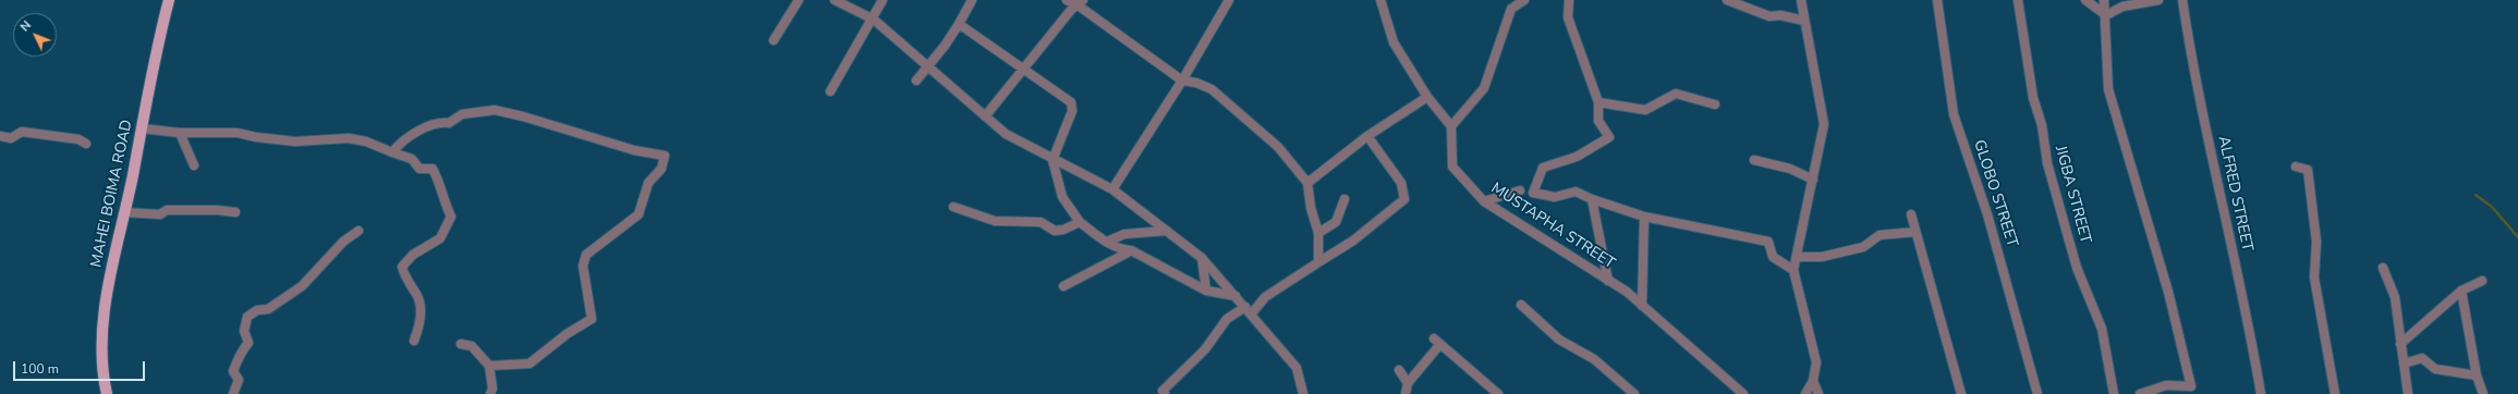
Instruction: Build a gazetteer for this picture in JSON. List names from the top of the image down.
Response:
{
  "streets": {
    "main road": ["MAHEI BOIMA ROAD"],
    "street": [
      "GLOBO STREET",
      "ALFRED STREET",
      "JIGBA STREET",
      "MUSTAPHA STREET"
    ]
  },
  "scale_bar": "100 m",
  "north": "top left"
}
